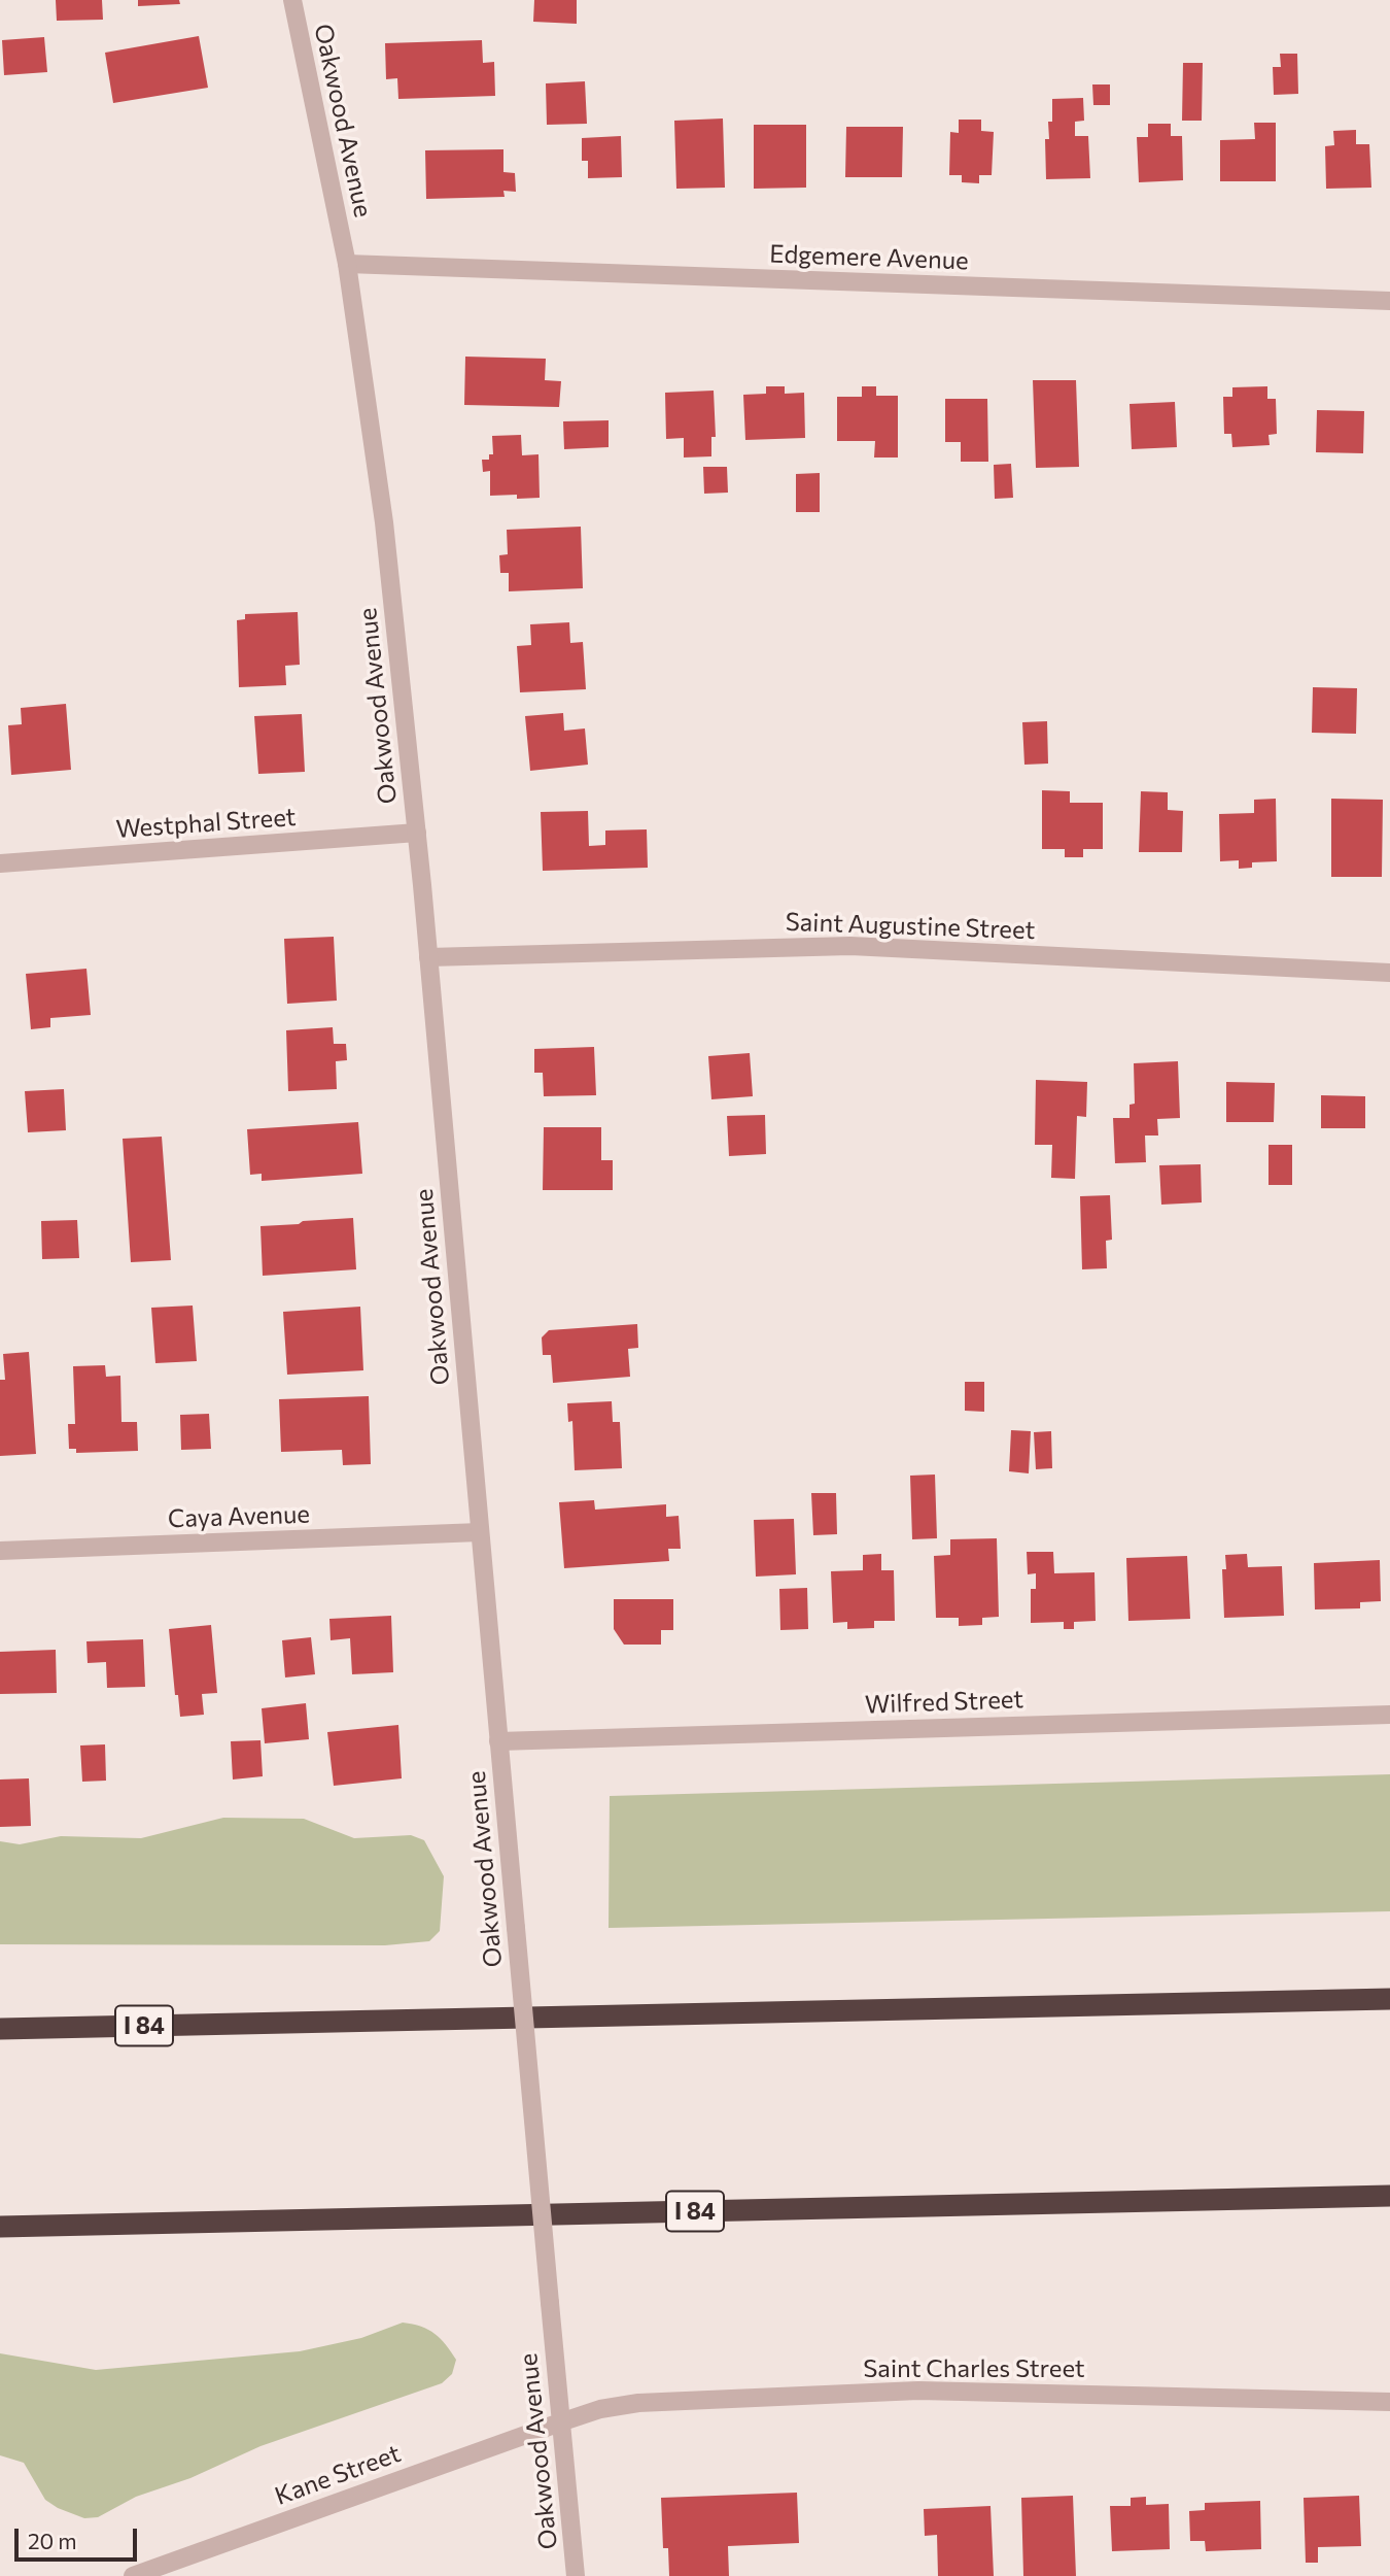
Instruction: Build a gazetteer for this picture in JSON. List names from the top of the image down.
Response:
{
  "streets": {
    "highway": ["I 84"],
    "street": [
      "Oakwood Avenue",
      "Edgemere Avenue",
      "Westphal Street",
      "Saint Augustine Street",
      "Caya Avenue",
      "Wilfred Street",
      "Saint Charles Street",
      "Kane Street"
    ]
  },
  "crossings": [
    ["Oakwood Avenue", "Edgemere Avenue"],
    ["Oakwood Avenue", "Westphal Street"],
    ["Oakwood Avenue", "Saint Augustine Street"],
    ["Oakwood Avenue", "Caya Avenue"],
    ["Oakwood Avenue", "Wilfred Street"],
    ["Oakwood Avenue", "Saint Charles Street"],
    ["Oakwood Avenue", "Kane Street"],
    ["Saint Charles Street", "Kane Street"]
  ],
  "scale_bar": "20 m"
}
